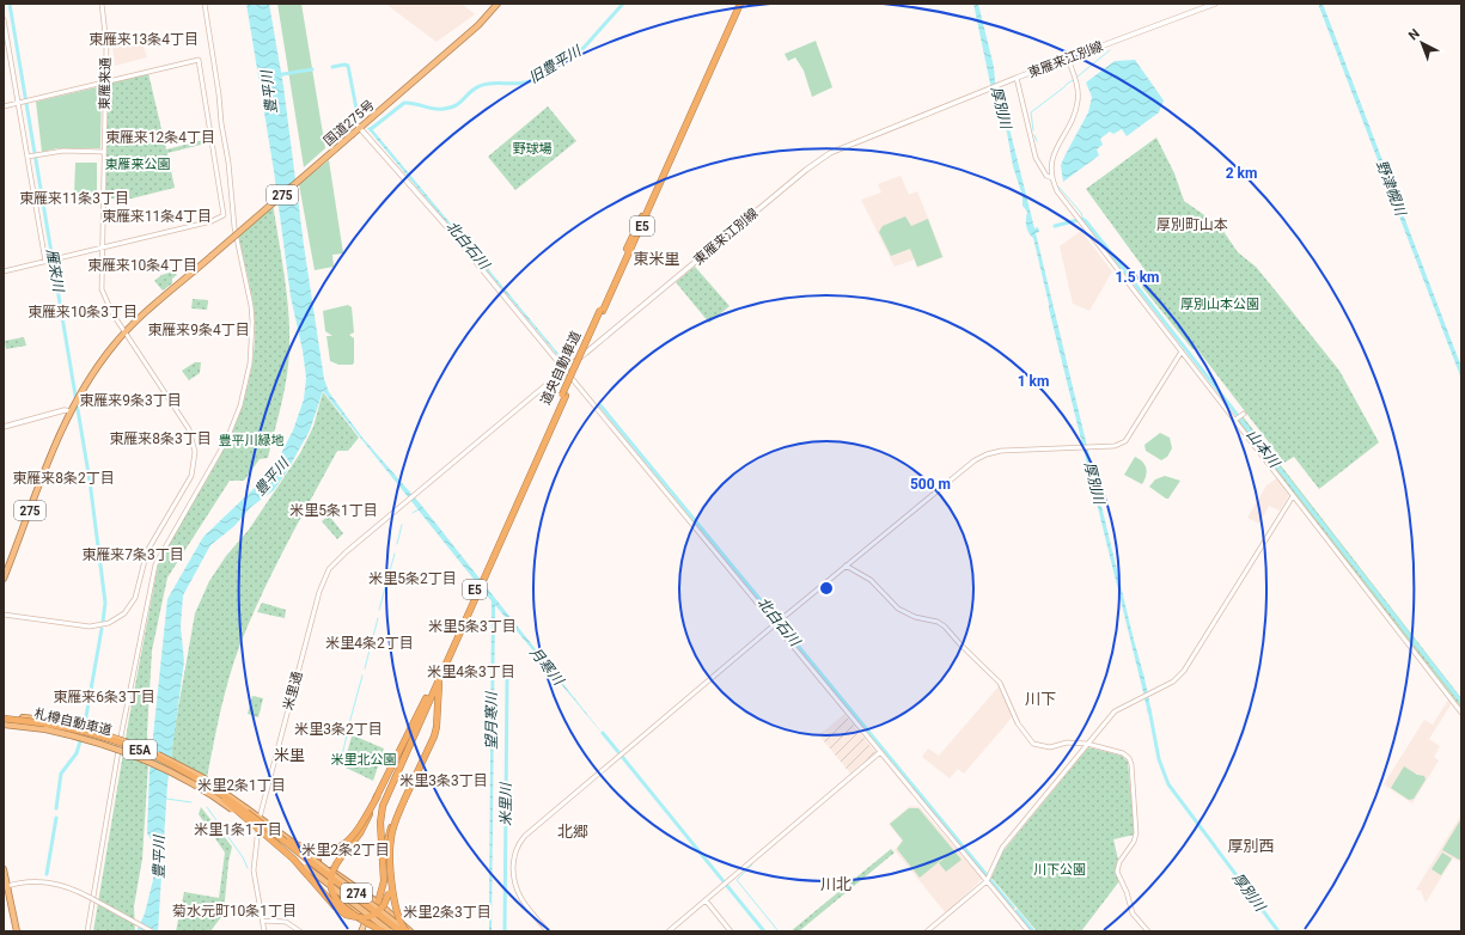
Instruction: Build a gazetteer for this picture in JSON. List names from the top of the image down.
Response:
{
  "streets": {
    "highway": [
      "国道275号",
      "275",
      "E5",
      "道央自動車道",
      "札樽自動車道",
      "E5A",
      "274"
    ],
    "main road": ["東雁来江別線"],
    "street": ["東雁来通", "米里通"]
  },
  "crossings": [
    ["東雁来江別線", "米里通"],
    ["東雁来通", "国道275号"],
    ["東雁来通", "275"],
    ["国道275号", "275"],
    ["E5", "道央自動車道"],
    ["E5", "274"],
    ["米里通", "札樽自動車道"],
    ["米里通", "274"],
    ["札樽自動車道", "E5A"],
    ["札樽自動車道", "274"]
  ],
  "districts": [
    "東雁来13条4丁目",
    "東雁来12条4丁目",
    "東雁来11条3丁目",
    "東雁来11条4丁目",
    "厚別町山本",
    "東米里",
    "東雁来10条4丁目",
    "東雁来10条3丁目",
    "東雁来9条4丁目",
    "東雁来9条3丁目",
    "東雁来8条3丁目",
    "東雁来8条2丁目",
    "米里5条1丁目",
    "東雁来7条3丁目",
    "米里5条2丁目",
    "米里5条3丁目",
    "米里4条2丁目",
    "米里4条3丁目",
    "東雁来6条3丁目",
    "川下",
    "米里3条2丁目",
    "米里",
    "米里3条3丁目",
    "米里2条1丁目",
    "米里1条1丁目",
    "北郷",
    "厚別西",
    "米里2条2丁目",
    "川北",
    "菊水元町10条1丁目",
    "米里2条3丁目"
  ],
  "water": [
    "旧豊平川",
    "豊平川",
    "厚別川",
    "野津幌川",
    "北白石川",
    "雁来川",
    "山本川",
    "月寒川",
    "望月寒川",
    "米里川"
  ],
  "parks": [
    "野球場",
    "東雁来公園",
    "厚別山本公園",
    "豊平川緑地",
    "米里北公園",
    "川下公園"
  ],
  "north": "top left",
  "rings": [
    "2 km",
    "1.5 km",
    "1 km",
    "500 m"
  ]
}
